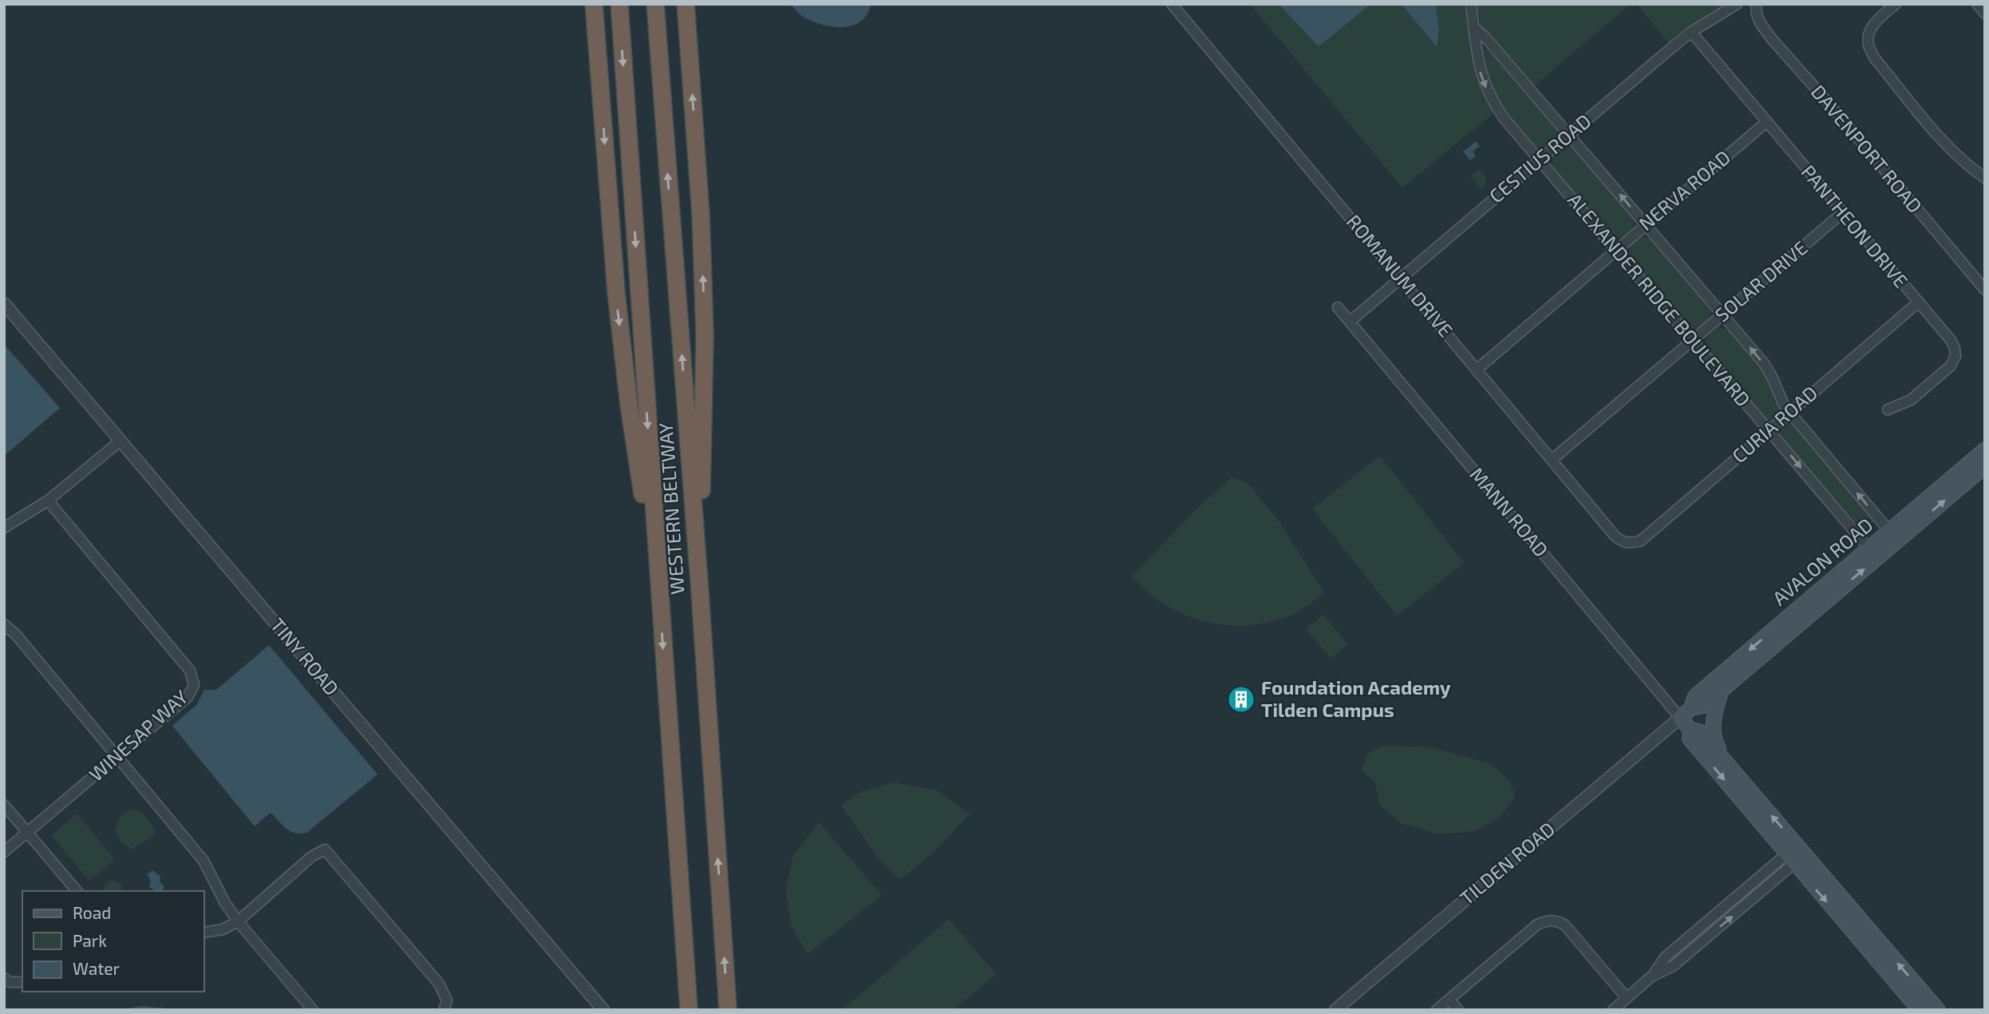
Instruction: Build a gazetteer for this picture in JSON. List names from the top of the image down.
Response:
{
  "streets": {
    "highway": ["WESTERN BELTWAY"],
    "main road": ["AVALON ROAD"],
    "street": [
      "DAVENPORT ROAD",
      "CESTIUS ROAD",
      "NERVA ROAD",
      "PANTHEON DRIVE",
      "ROMANUM DRIVE",
      "SOLAR DRIVE",
      "ALEXANDER RIDGE BOULEVARD",
      "CURIA ROAD",
      "MANN ROAD",
      "TINY ROAD",
      "WINESAP WAY",
      "TILDEN ROAD"
    ]
  },
  "crossings": [
    ["CESTIUS ROAD", "PANTHEON DRIVE"],
    ["CESTIUS ROAD", "ROMANUM DRIVE"],
    ["CESTIUS ROAD", "ALEXANDER RIDGE BOULEVARD"],
    ["CESTIUS ROAD", "MANN ROAD"],
    ["NERVA ROAD", "PANTHEON DRIVE"],
    ["NERVA ROAD", "ROMANUM DRIVE"],
    ["NERVA ROAD", "ALEXANDER RIDGE BOULEVARD"],
    ["PANTHEON DRIVE", "SOLAR DRIVE"],
    ["PANTHEON DRIVE", "CURIA ROAD"],
    ["ROMANUM DRIVE", "SOLAR DRIVE"],
    ["ROMANUM DRIVE", "CURIA ROAD"],
    ["SOLAR DRIVE", "ALEXANDER RIDGE BOULEVARD"],
    ["ALEXANDER RIDGE BOULEVARD", "CURIA ROAD"],
    ["ALEXANDER RIDGE BOULEVARD", "AVALON ROAD"],
    ["MANN ROAD", "AVALON ROAD"],
    ["MANN ROAD", "TILDEN ROAD"],
    ["AVALON ROAD", "TILDEN ROAD"]
  ],
  "places": {
    "building": ["Foundation Academy Tilden Campus"]
  },
  "legend": ["Road", "Park", "Water"]
}
